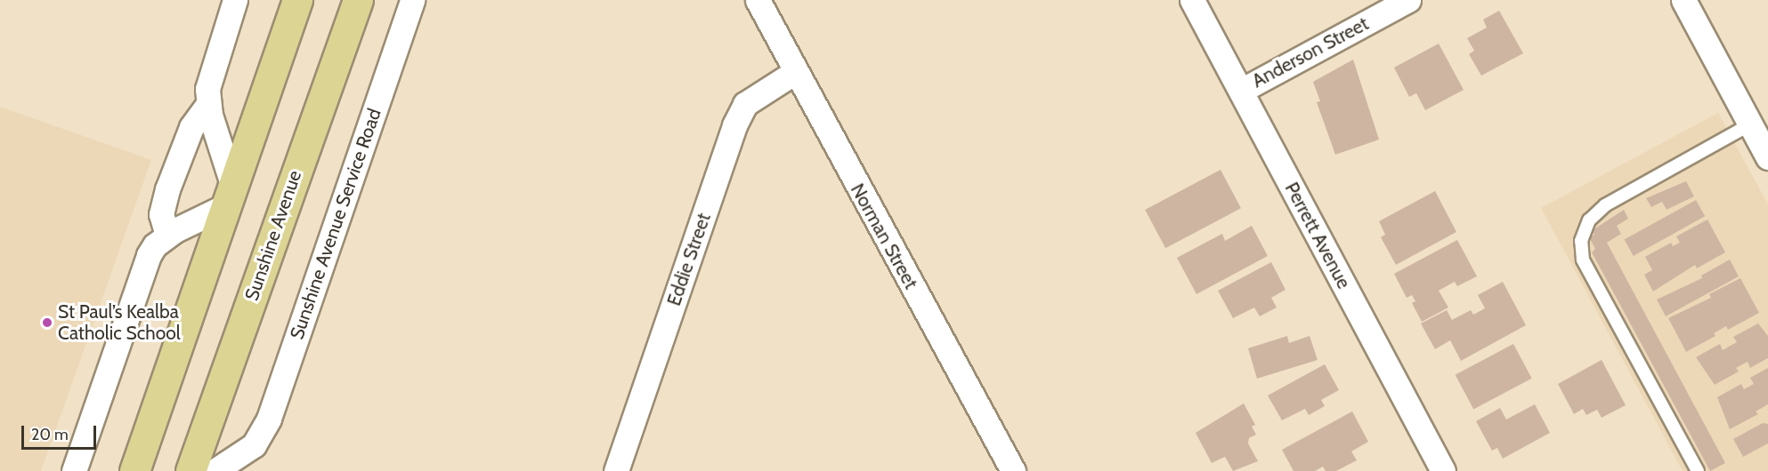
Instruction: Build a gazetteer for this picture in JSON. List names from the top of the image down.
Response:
{
  "streets": {
    "main road": ["Sunshine Avenue"],
    "street": [
      "Anderson Street",
      "Sunshine Avenue Service Road",
      "Perrett Avenue",
      "Norman Street",
      "Eddie Street"
    ]
  },
  "crossings": [
    ["Anderson Street", "Perrett Avenue"],
    ["Norman Street", "Eddie Street"]
  ],
  "places": ["St Paul’s Kealba Catholic School"],
  "scale_bar": "20 m"
}
